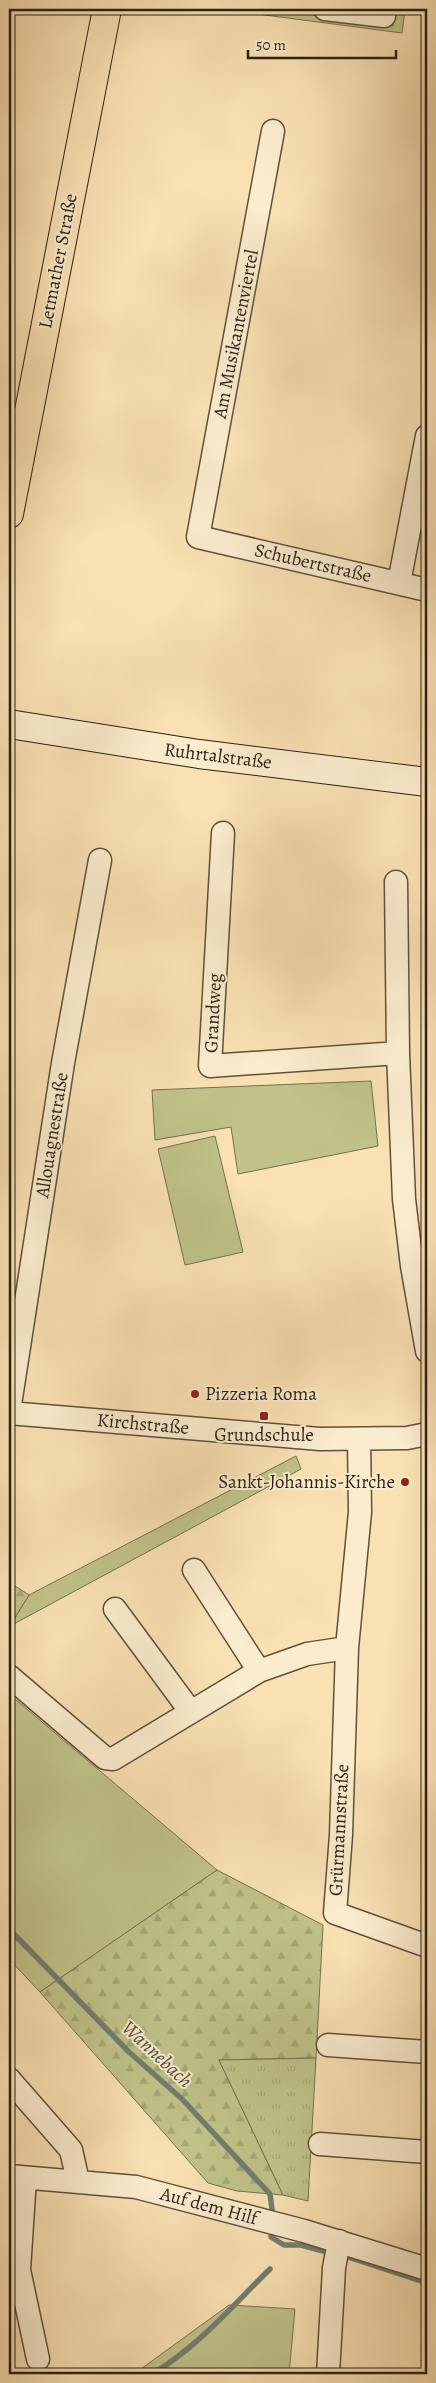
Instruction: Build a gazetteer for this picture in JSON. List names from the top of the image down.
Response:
{
  "streets": {
    "main road": ["Letmather Straße", "Ruhrtalstraße"],
    "street": [
      "Am Musikantenviertel",
      "Schubertstraße",
      "Grandweg",
      "Allouagnestraße",
      "Kirchstraße",
      "Grürmannstraße",
      "Auf dem Hilf"
    ]
  },
  "crossings": [
    ["Am Musikantenviertel", "Schubertstraße"],
    ["Allouagnestraße", "Kirchstraße"],
    ["Kirchstraße", "Grürmannstraße"]
  ],
  "water": ["Wannebach"],
  "places": {
    "other": ["Pizzeria Roma", "Sankt-Johannis-Kirche"],
    "transit": ["Grundschule"]
  },
  "scale_bar": "50 m"
}
